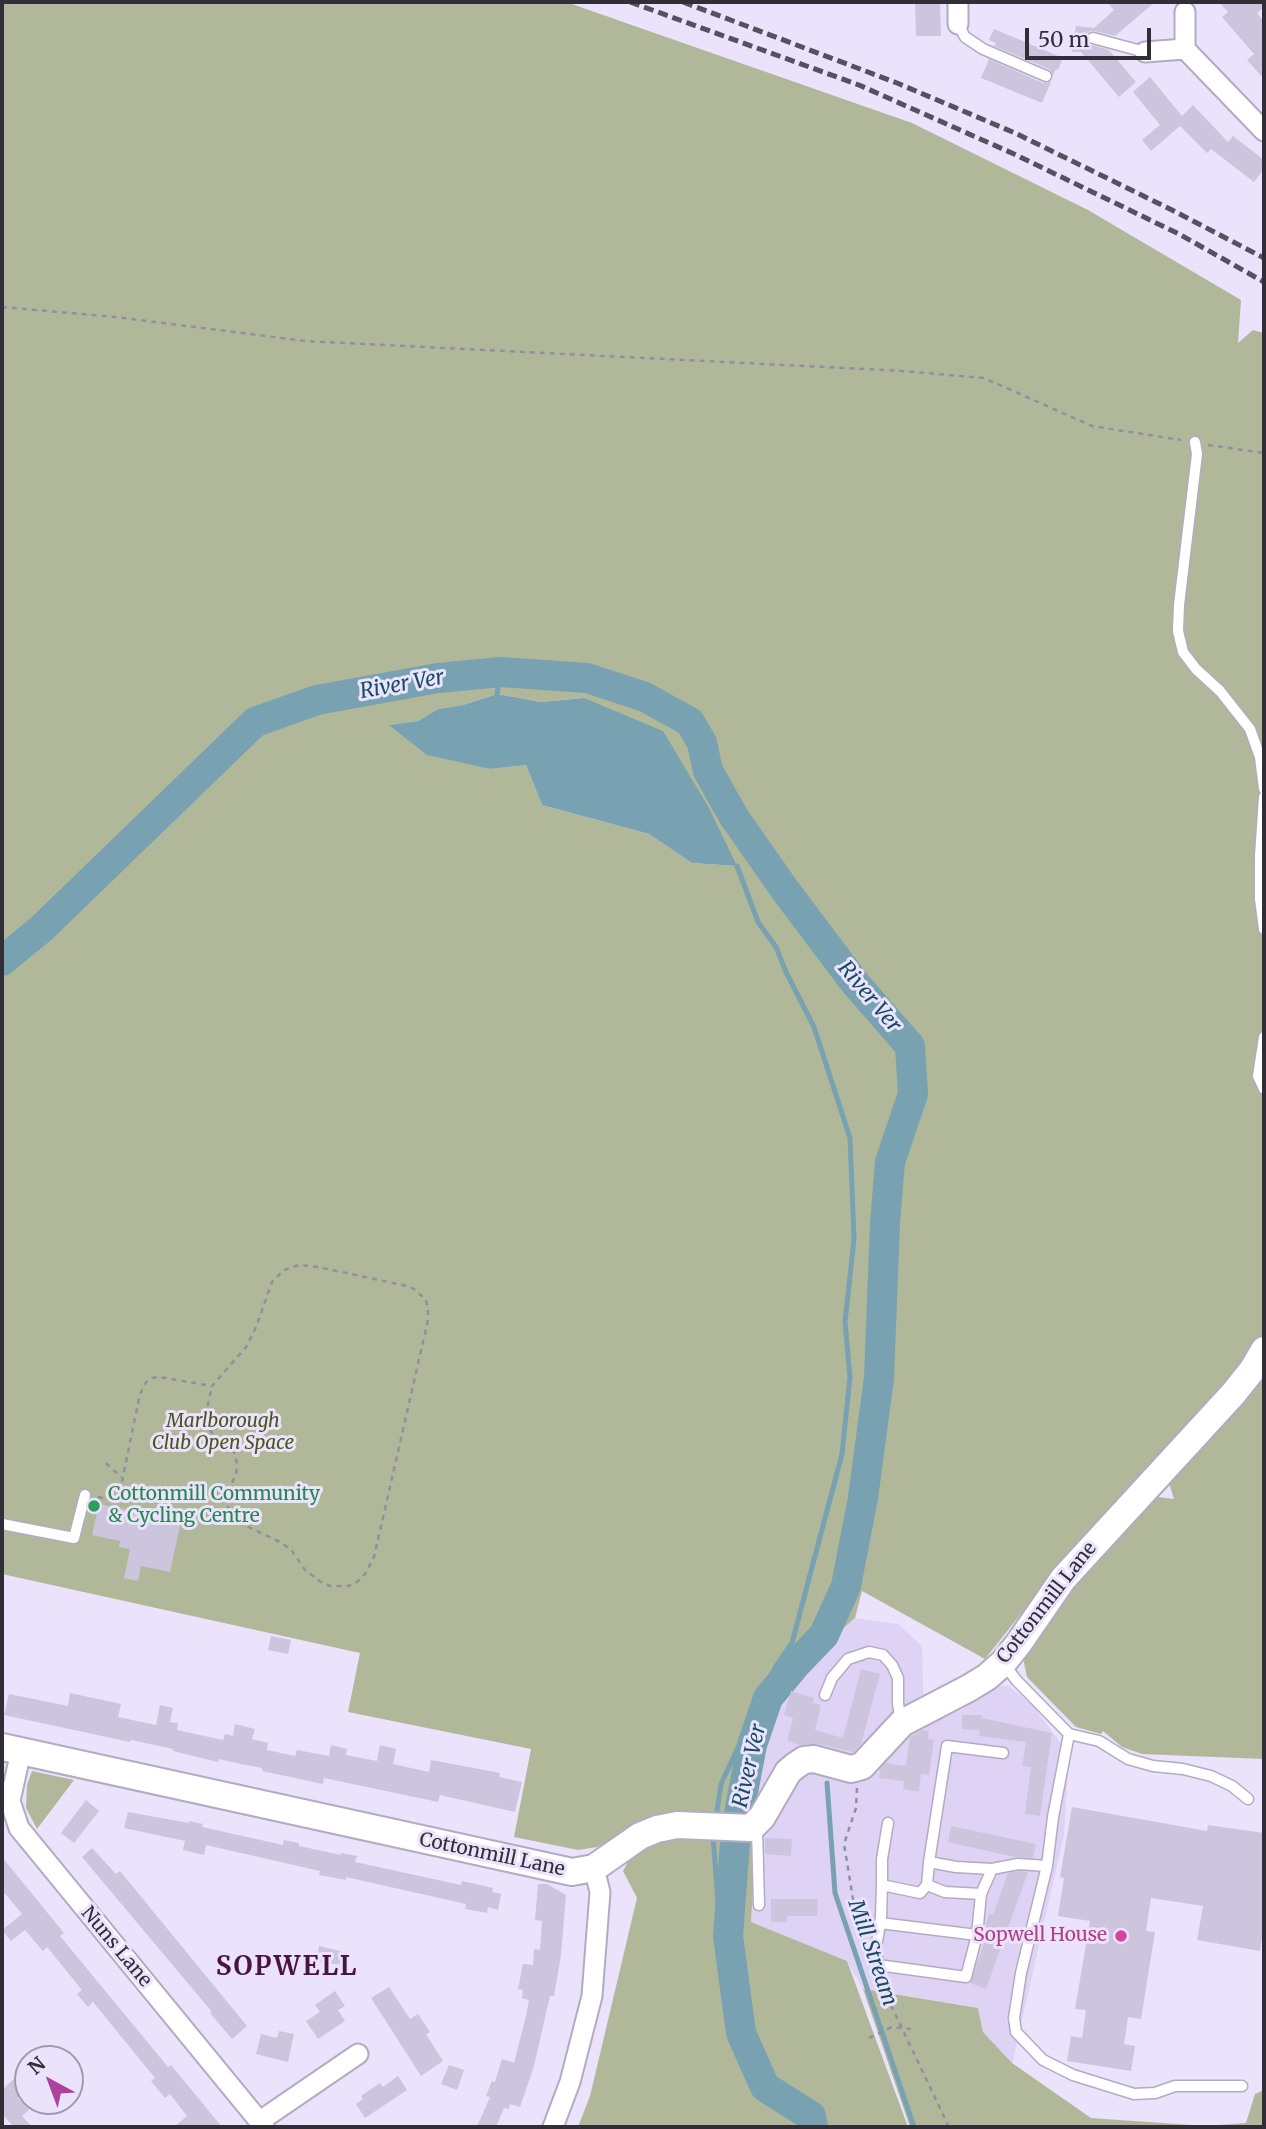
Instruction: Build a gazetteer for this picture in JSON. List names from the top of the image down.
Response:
{
  "streets": {
    "street": ["Cottonmill Lane", "Nuns Lane"]
  },
  "crossings": [
    ["Cottonmill Lane", "Nuns Lane"]
  ],
  "districts": ["SOPWELL"],
  "water": ["River Ver", "Mill Stream"],
  "parks": ["Marlborough Club Open Space"],
  "places": ["Cottonmill Community & Cycling Centre", "Sopwell House"],
  "scale_bar": "50 m",
  "north": "top left"
}
